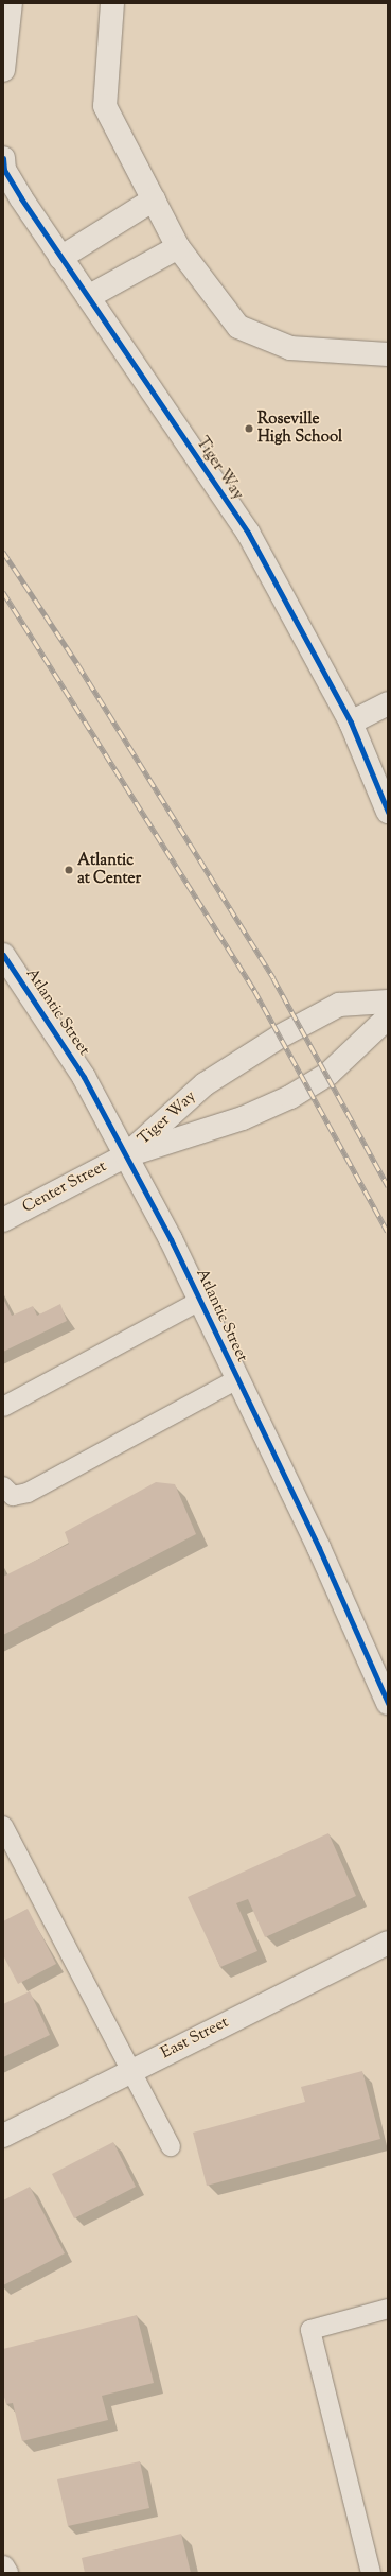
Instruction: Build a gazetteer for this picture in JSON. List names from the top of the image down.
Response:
{
  "streets": {
    "street": [
      "Tiger Way",
      "Atlantic Street",
      "Center Street",
      "East Street"
    ]
  },
  "crossings": [
    ["Tiger Way", "Atlantic Street"],
    ["Tiger Way", "Center Street"],
    ["Atlantic Street", "Center Street"]
  ],
  "places": ["Roseville High School", "Atlantic at Center"]
}
